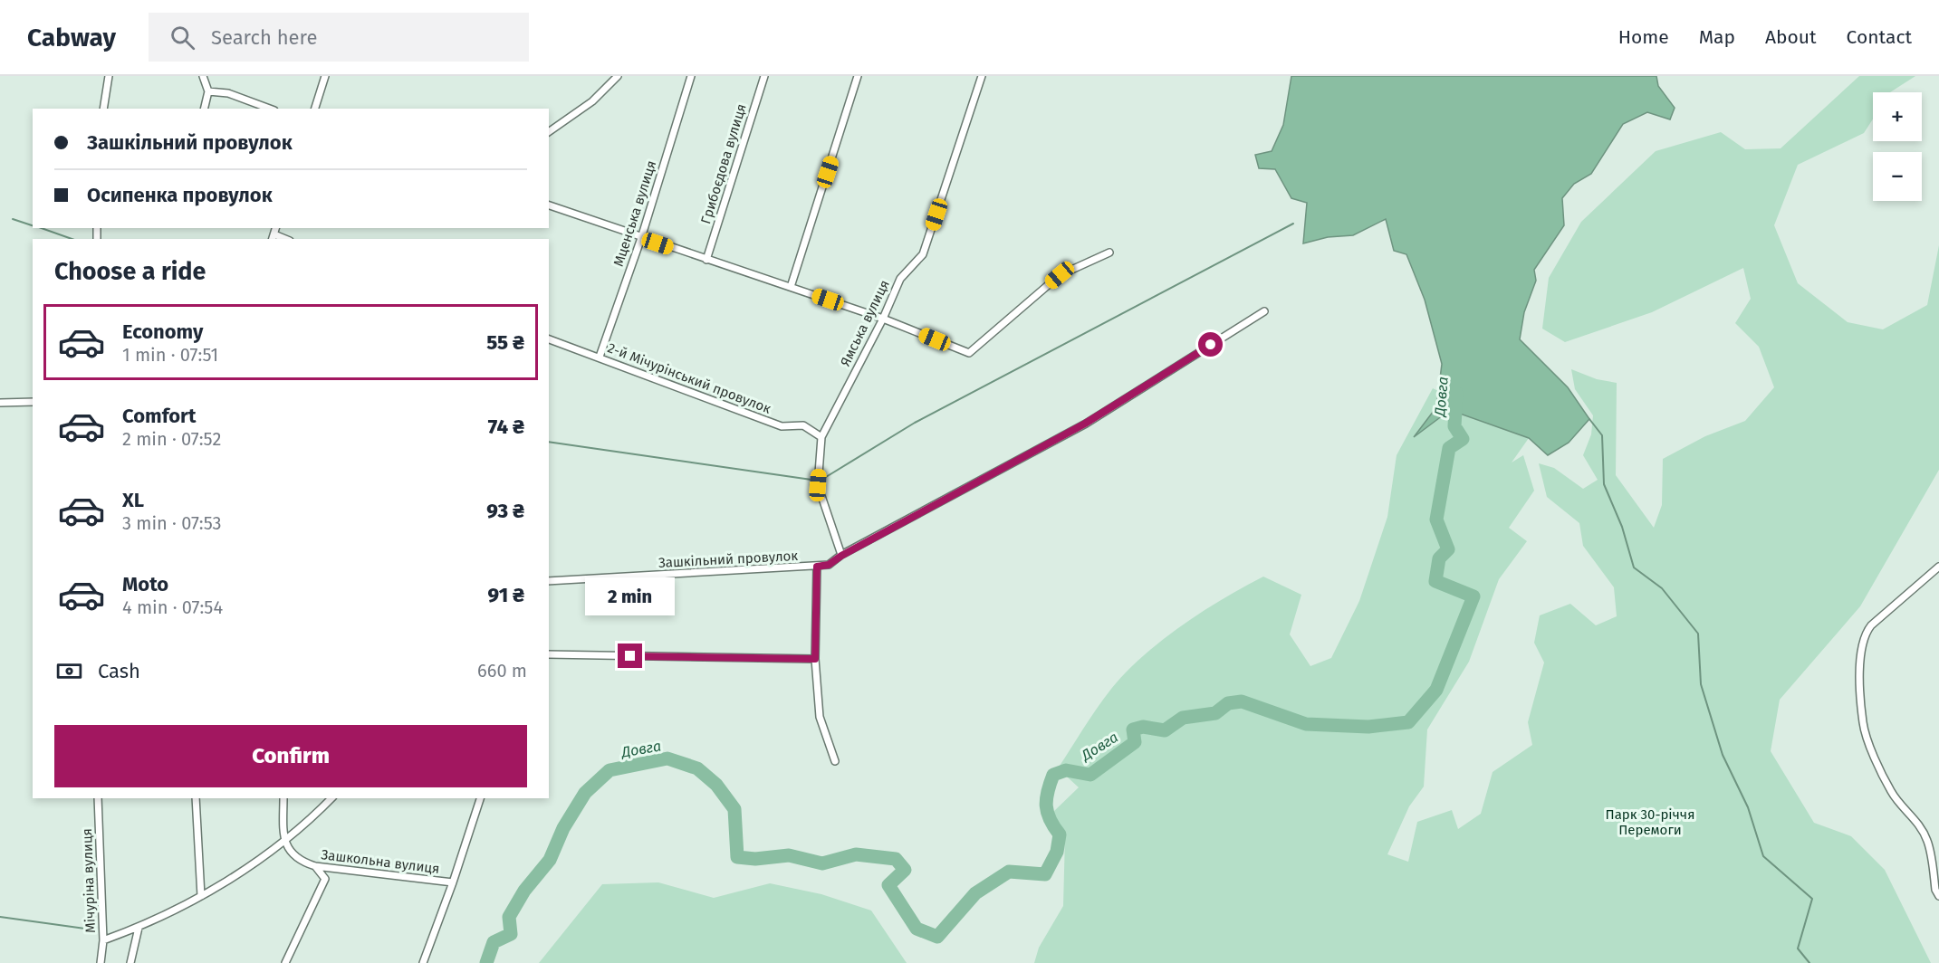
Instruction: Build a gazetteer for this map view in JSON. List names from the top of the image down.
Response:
{
  "streets": {
    "street": [
      "Грибоєдова вулиця",
      "Мценська вулиця",
      "Ямська вулиця",
      "2-й Мічурінський провулок",
      "Зашкільний провулок",
      "Зашкольна вулиця",
      "Мічуріна вулиця"
    ]
  },
  "crossings": [
    ["Мценська вулиця", "2-й Мічурінський провулок"],
    ["Ямська вулиця", "2-й Мічурінський провулок"],
    ["Ямська вулиця", "Зашкільний провулок"]
  ],
  "water": ["Довга"],
  "parks": ["Парк 30-річчя Перемоги"],
  "page": {
    "header": "Cabway",
    "search": "Search here",
    "nav": [
      "Home",
      "Map",
      "About",
      "Contact"
    ],
    "map_buttons": ["+", "−"],
    "banner": ["Зашкільний провулок", "Осипенка провулок"],
    "heading": "Choose a ride",
    "list": [
      {
        "name": "Economy",
        "note": "1 min · 07:51",
        "value": "55 ₴"
      },
      {
        "name": "Comfort",
        "note": "2 min · 07:52",
        "value": "74 ₴"
      },
      {
        "name": "XL",
        "note": "3 min · 07:53",
        "value": "93 ₴"
      },
      {
        "name": "Moto",
        "note": "4 min · 07:54",
        "value": "91 ₴"
      }
    ],
    "bubble": "2 min",
    "pay": ["Cash", "660 m"],
    "buttons": "Confirm"
  }
}
